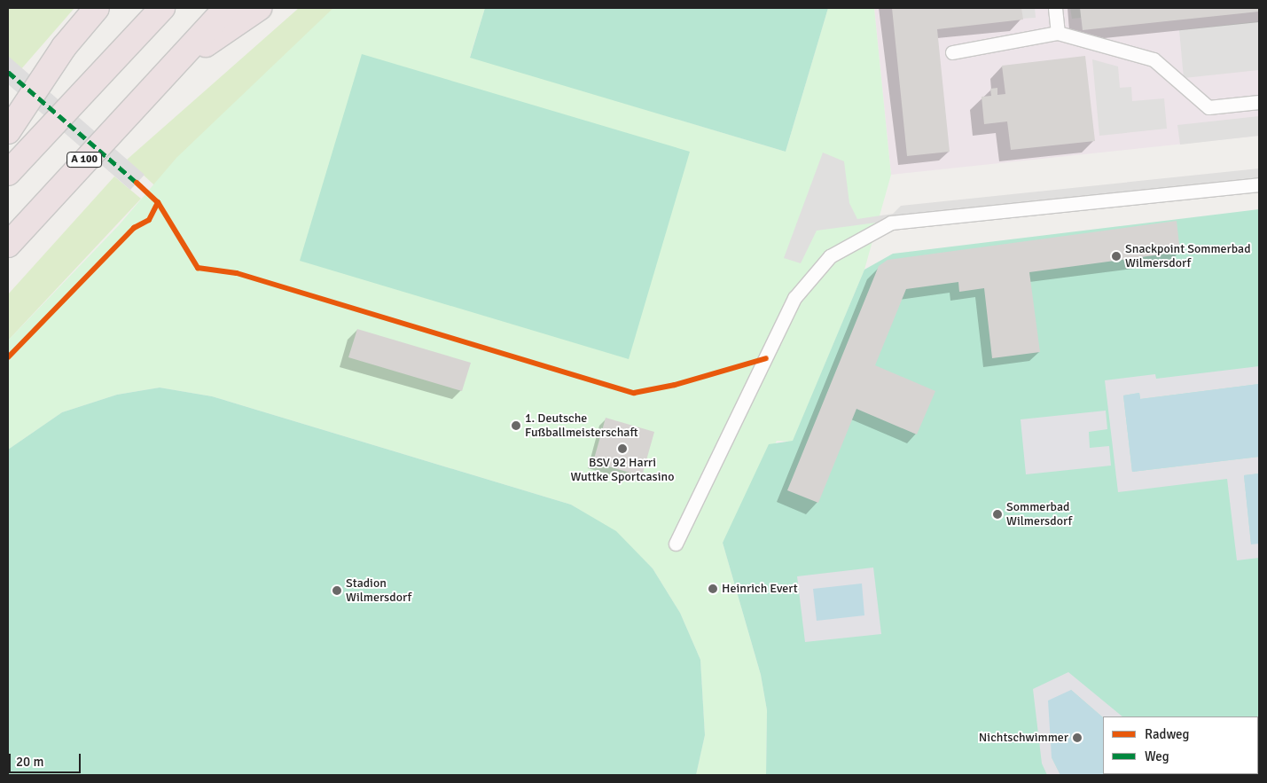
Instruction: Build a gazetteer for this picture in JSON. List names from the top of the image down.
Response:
{
  "streets": {
    "highway": ["A 100"]
  },
  "places": [
    "Snackpoint Sommerbad Wilmersdorf",
    "1. Deutsche Fußballmeisterschaft",
    "BSV 92 Harri Wuttke Sportcasino",
    "Sommerbad Wilmersdorf",
    "Heinrich Evert",
    "Stadion Wilmersdorf",
    "Nichtschwimmer"
  ],
  "legend": ["Radweg", "Weg"],
  "scale_bar": "20 m"
}
